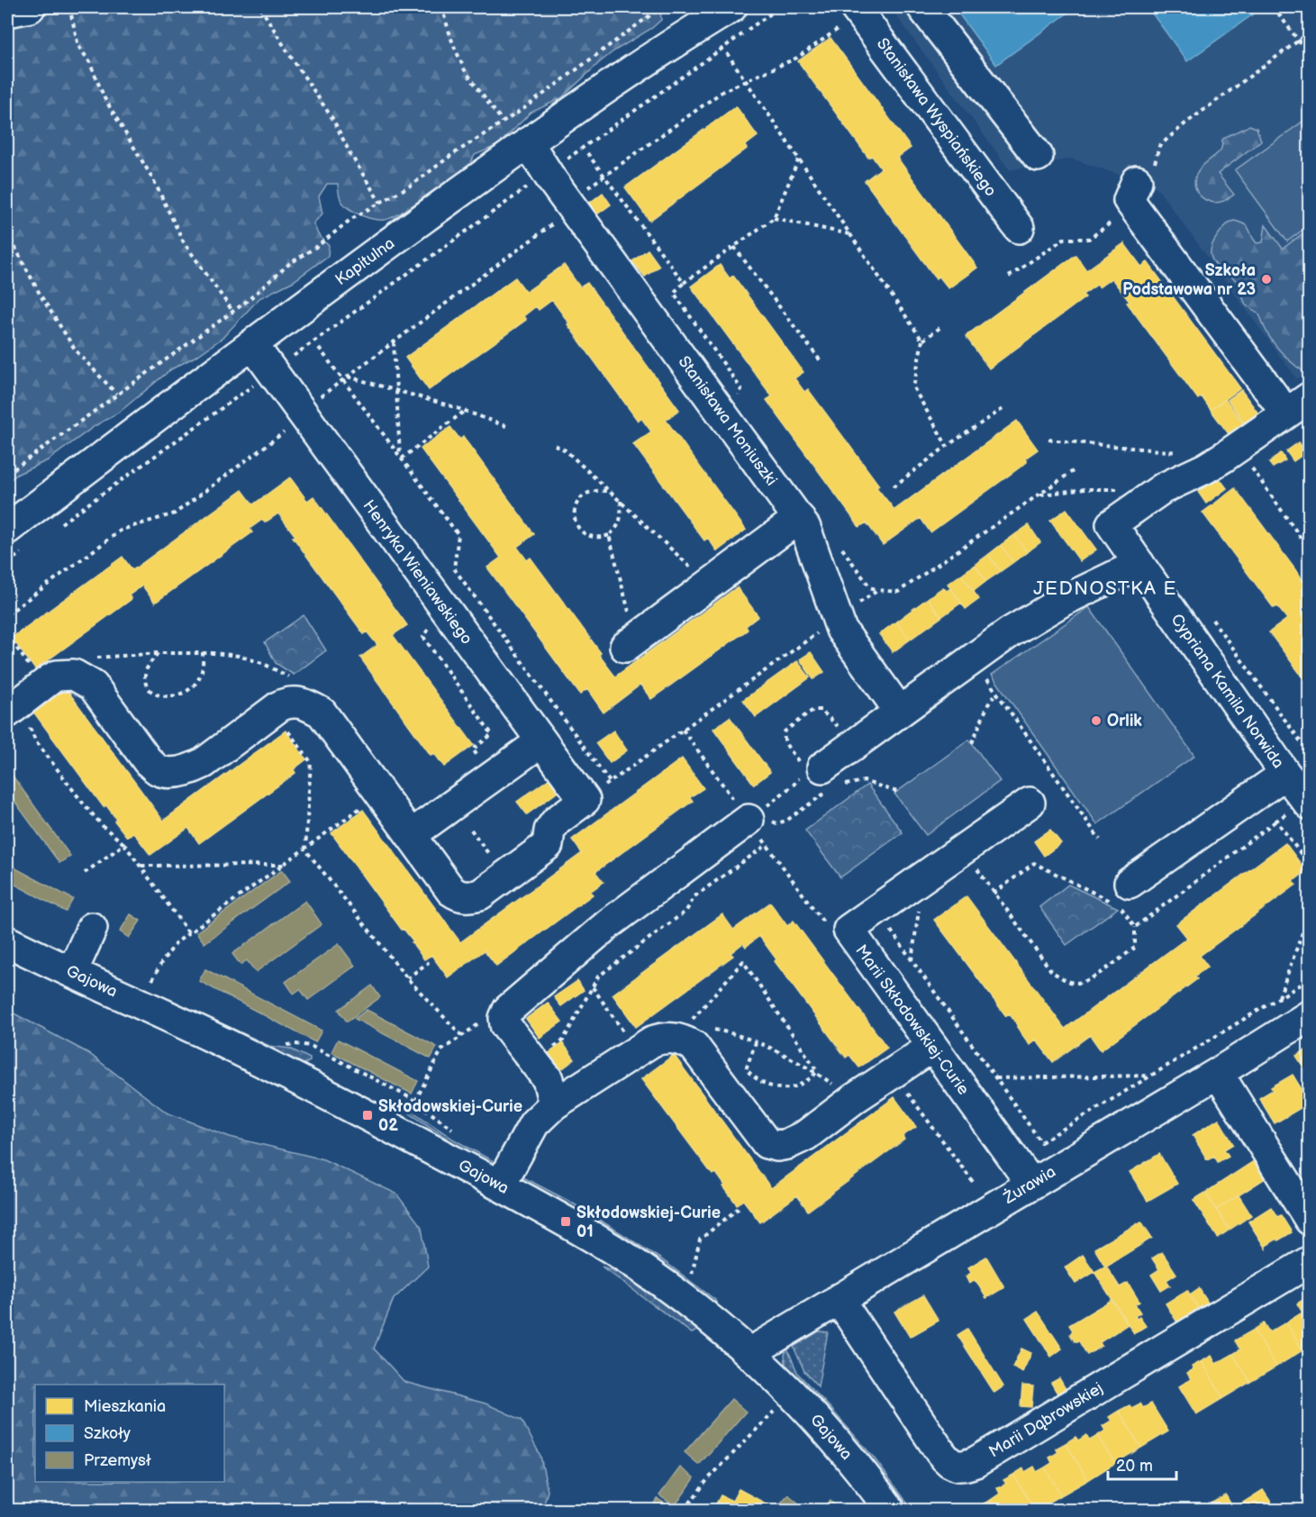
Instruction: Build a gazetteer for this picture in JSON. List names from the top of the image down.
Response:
{
  "streets": {
    "street": [
      "Stanisława Wyspiańskiego",
      "Kapitulna",
      "Stanisława Moniuszki",
      "Henryka Wieniawskiego",
      "Cypriana Kamila Norwida",
      "Gajowa",
      "Marii Skłodowskiej-Curie",
      "Żurawia",
      "Marii Dąbrowskiej"
    ]
  },
  "crossings": [
    ["Kapitulna", "Stanisława Moniuszki"],
    ["Kapitulna", "Henryka Wieniawskiego"],
    ["Gajowa", "Żurawia"],
    ["Marii Skłodowskiej-Curie", "Żurawia"],
    ["Żurawia", "Marii Dąbrowskiej"]
  ],
  "districts": ["JEDNOSTKA E"],
  "places": {
    "other": ["Szkoła Podstawowa nr 23", "Orlik"],
    "transit": ["Skłodowskiej-Curie 02", "Skłodowskiej-Curie 01"]
  },
  "legend": ["Mieszkania", "Szkoły", "Przemysł"],
  "scale_bar": "20 m"
}
